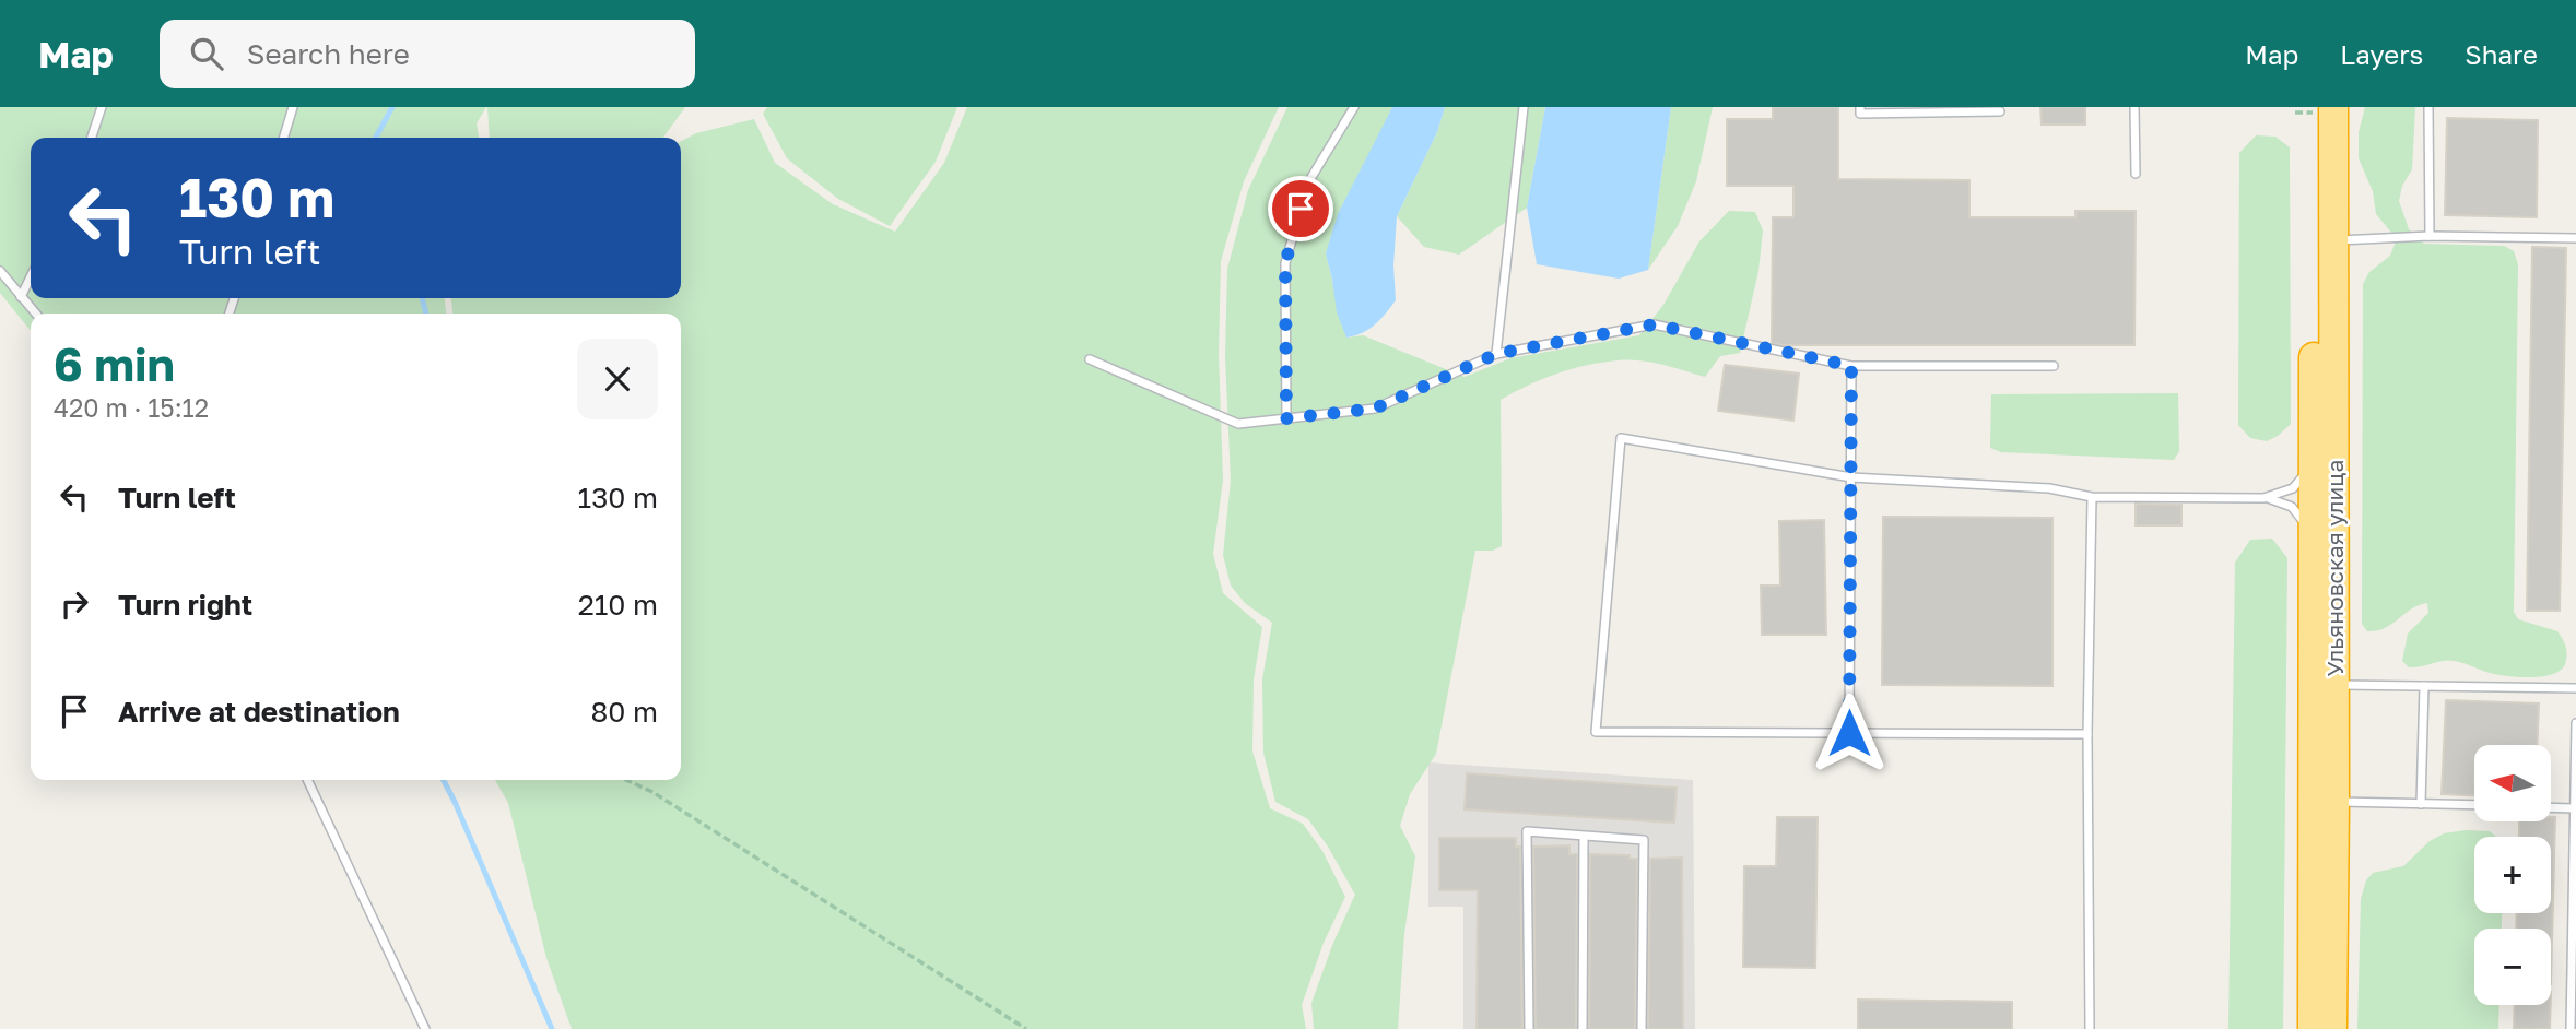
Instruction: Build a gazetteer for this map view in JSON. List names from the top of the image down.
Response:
{
  "streets": {
    "highway": ["Ульяновская улица"]
  },
  "north": "left",
  "page": {
    "header": "Map",
    "search": "Search here",
    "nav": ["Map", "Layers", "Share"],
    "turn": ["130 m", "Turn left"],
    "heading": ["6 min", "420 m · 15:12"],
    "list": [
      {
        "name": "Turn left",
        "value": "130 m"
      },
      {
        "name": "Turn right",
        "value": "210 m"
      },
      {
        "name": "Arrive at destination",
        "value": "80 m"
      }
    ],
    "map_buttons": ["+", "−"]
  }
}
